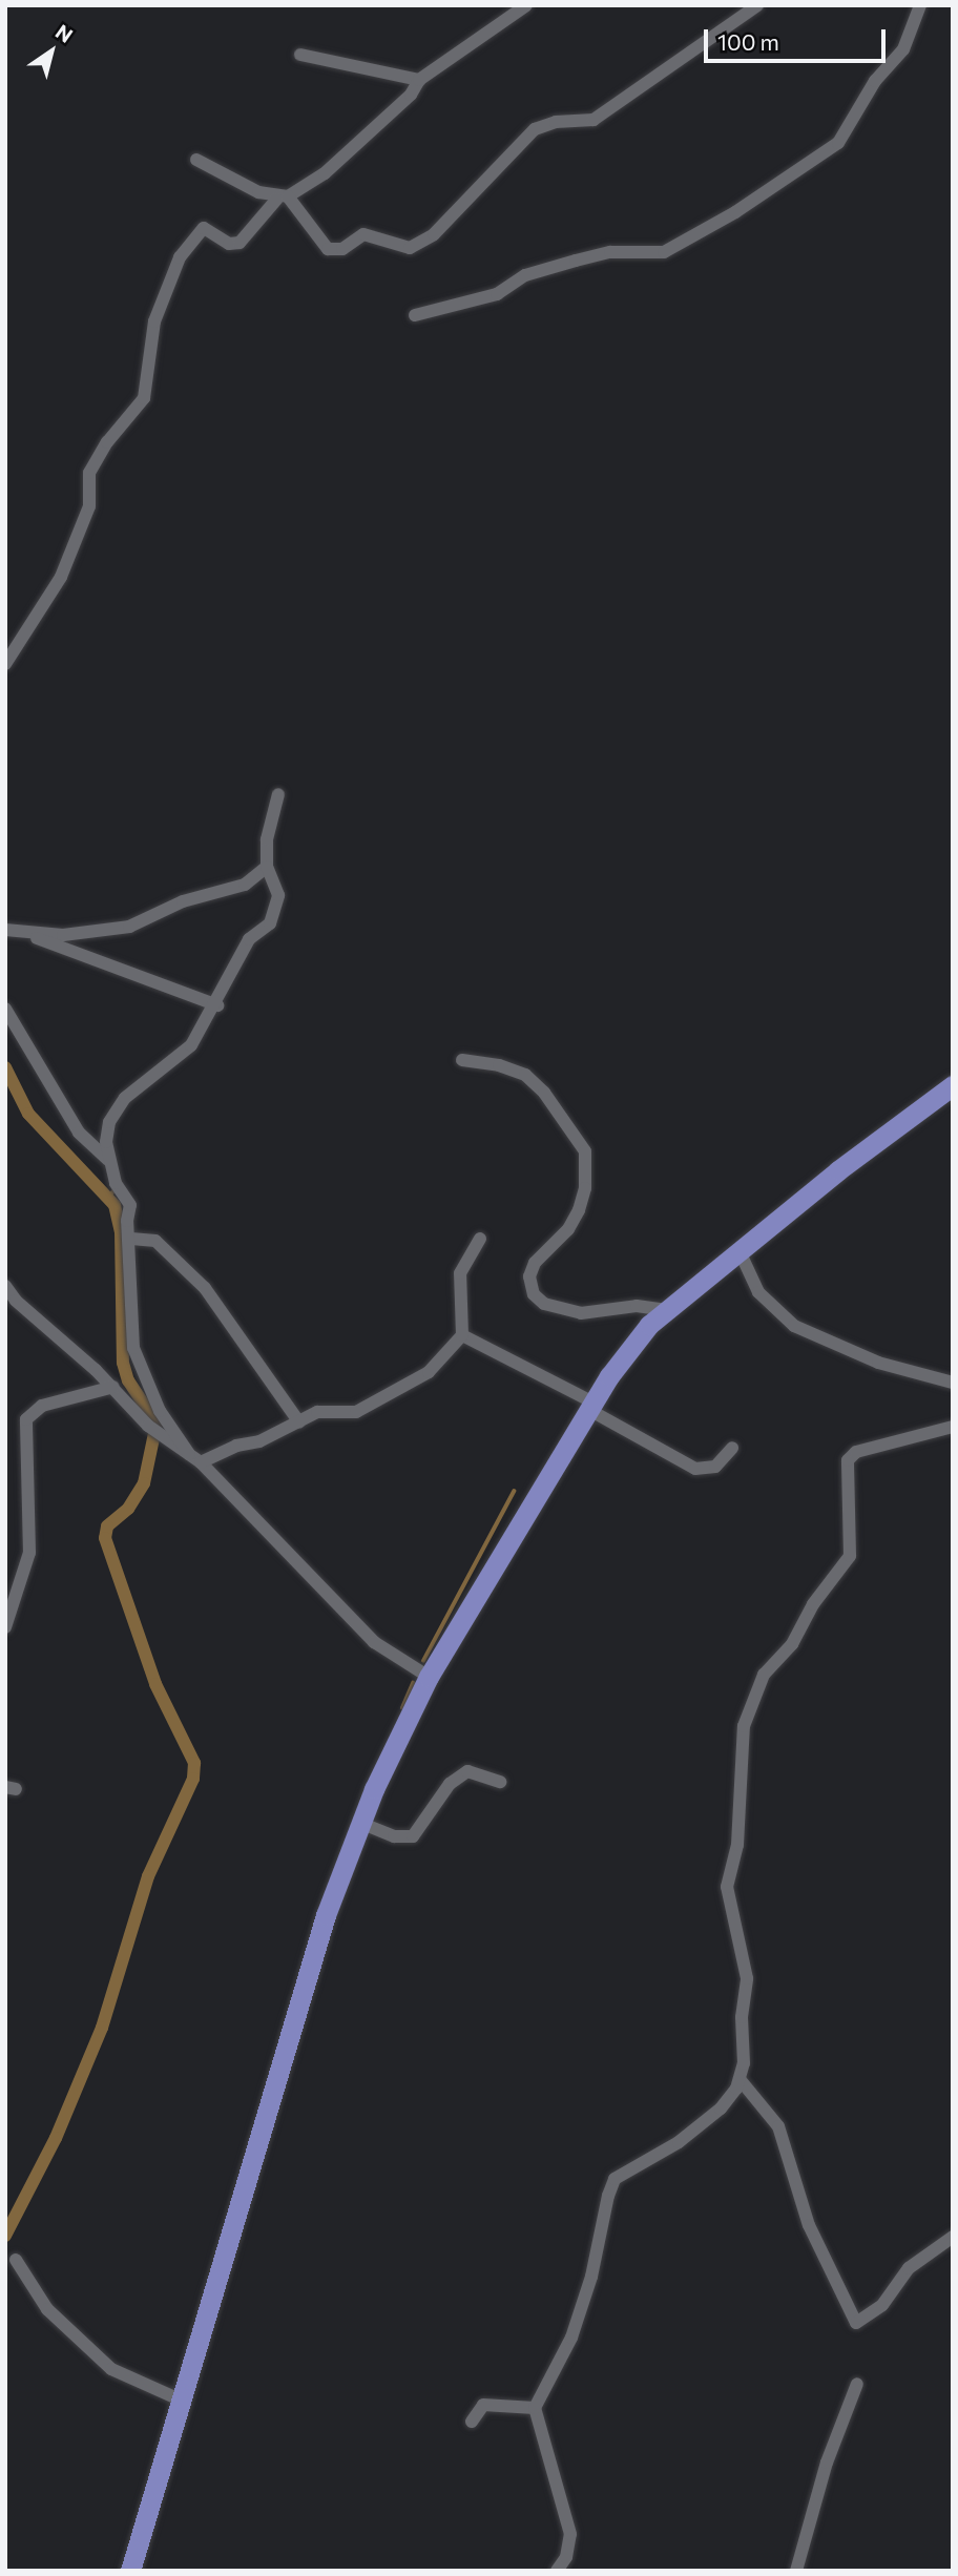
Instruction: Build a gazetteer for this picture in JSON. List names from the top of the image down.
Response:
{
  "scale_bar": "100 m",
  "north": "top right"
}
